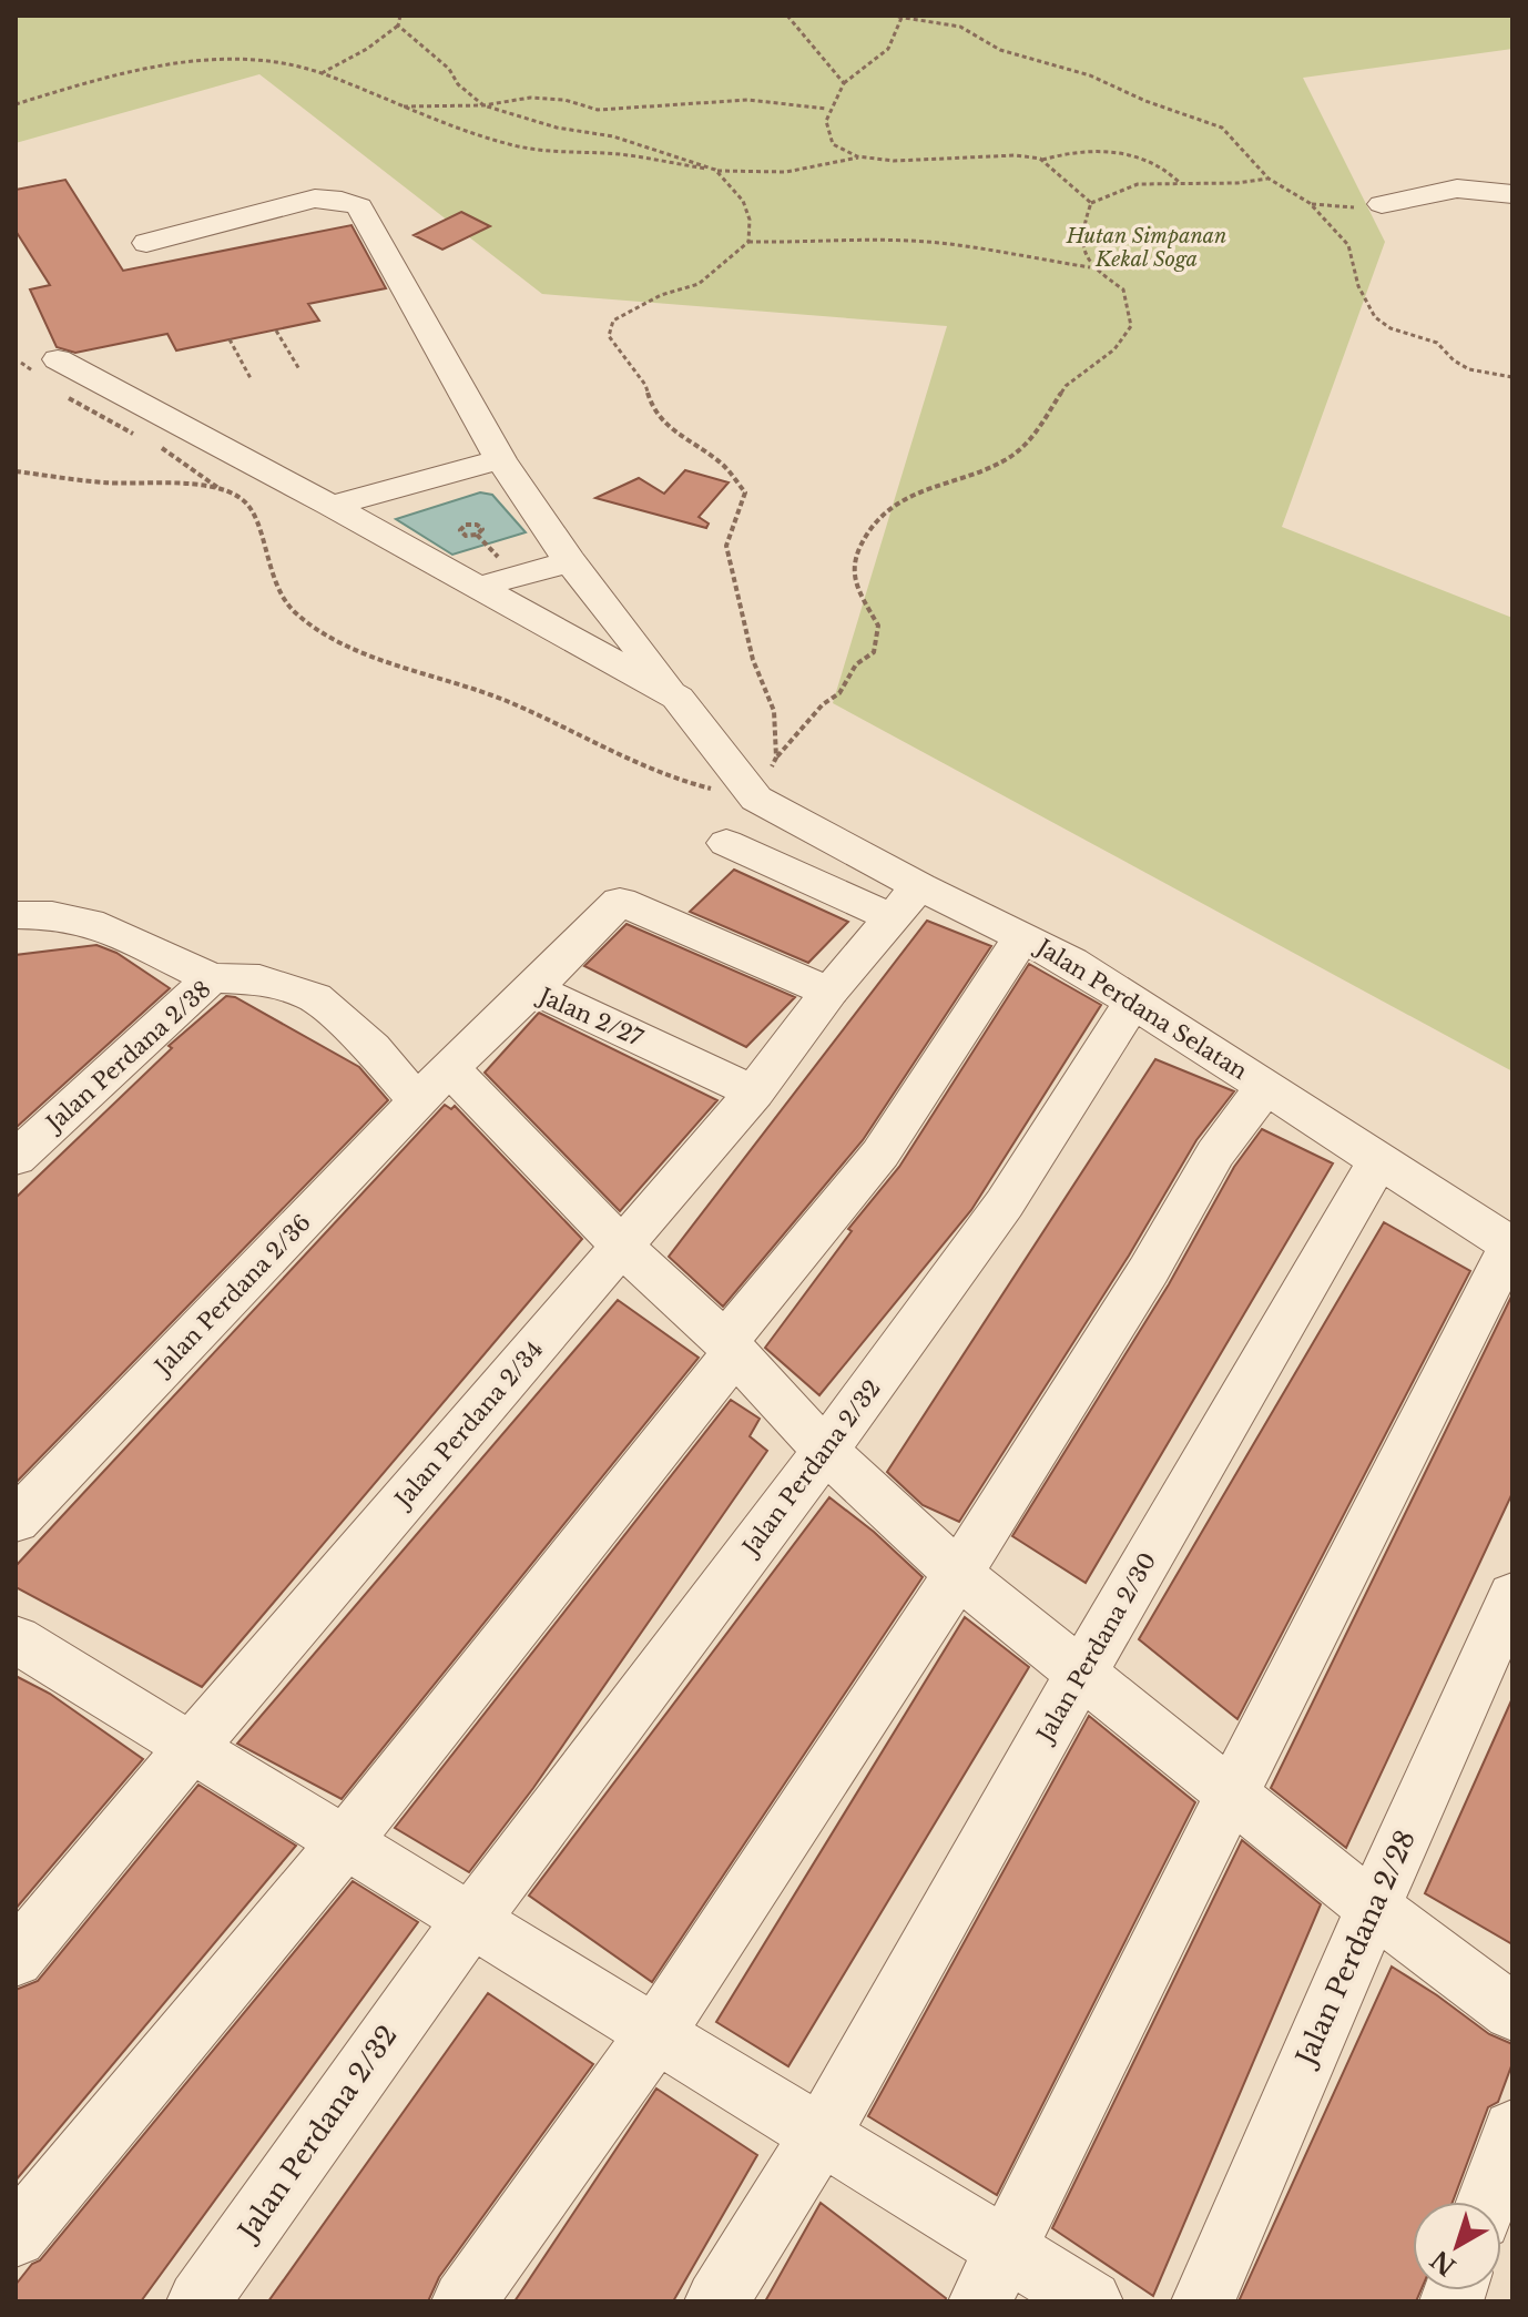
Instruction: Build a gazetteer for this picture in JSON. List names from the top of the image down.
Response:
{
  "streets": {
    "street": [
      "Jalan Perdana Selatan",
      "Jalan 2/27",
      "Jalan Perdana 2/38",
      "Jalan Perdana 2/36",
      "Jalan Perdana 2/34",
      "Jalan Perdana 2/32",
      "Jalan Perdana 2/30",
      "Jalan Perdana 2/28"
    ]
  },
  "crossings": [
    ["Jalan Perdana Selatan", "Jalan Perdana 2/34"],
    ["Jalan Perdana Selatan", "Jalan Perdana 2/32"],
    ["Jalan Perdana Selatan", "Jalan Perdana 2/30"],
    ["Jalan 2/27", "Jalan Perdana 2/38"],
    ["Jalan 2/27", "Jalan Perdana 2/36"],
    ["Jalan 2/27", "Jalan Perdana 2/34"],
    ["Jalan Perdana 2/38", "Jalan Perdana 2/36"],
    ["Jalan Perdana 2/38", "Jalan Perdana 2/34"],
    ["Jalan Perdana 2/38", "Jalan Perdana 2/32"],
    ["Jalan Perdana 2/38", "Jalan Perdana 2/30"],
    ["Jalan Perdana 2/38", "Jalan Perdana 2/28"]
  ],
  "parks": ["Hutan Simpanan Kekal Soga"],
  "north": "bottom left"
}
